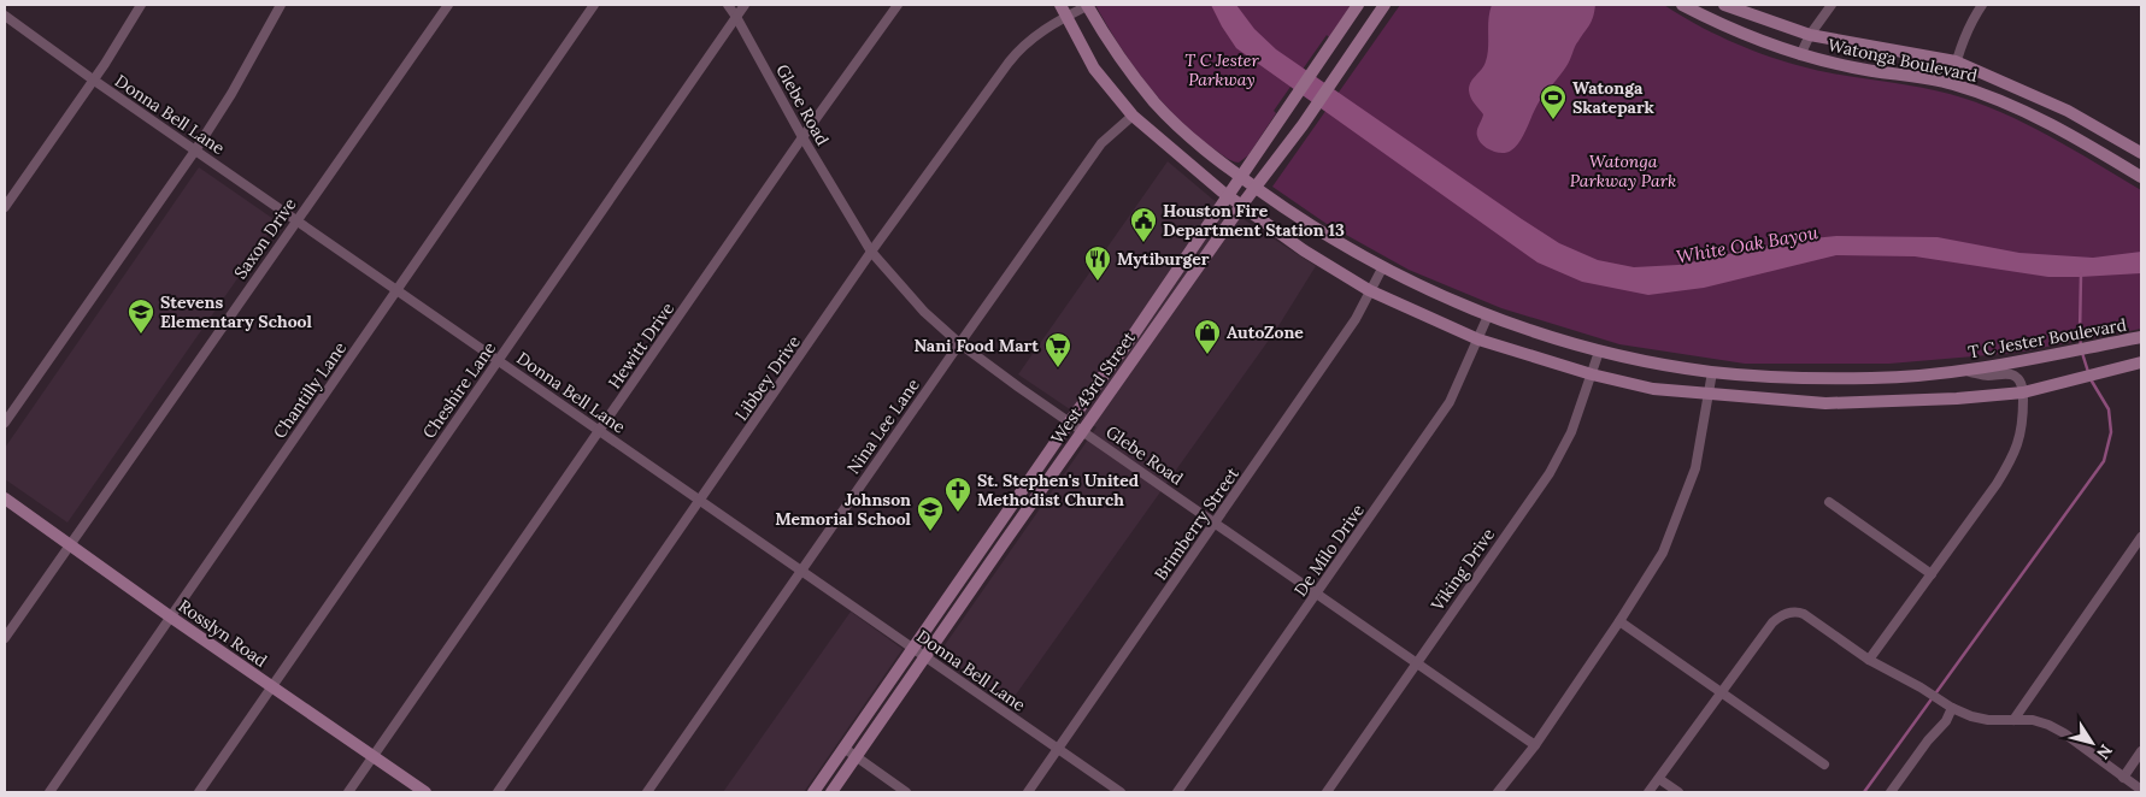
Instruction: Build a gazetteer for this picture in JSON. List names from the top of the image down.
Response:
{
  "streets": {
    "main road": [
      "Watonga Boulevard",
      "T C Jester Boulevard",
      "West 43rd Street",
      "Rosslyn Road"
    ],
    "street": [
      "Glebe Road",
      "Donna Bell Lane",
      "Saxon Drive",
      "Hewitt Drive",
      "Libbey Drive",
      "Chantilly Lane",
      "Cheshire Lane",
      "Nina Lee Lane",
      "Brimberry Street",
      "De Milo Drive",
      "Viking Drive"
    ]
  },
  "crossings": [
    ["Glebe Road", "Hewitt Drive"],
    ["Glebe Road", "Libbey Drive"],
    ["Glebe Road", "West 43rd Street"],
    ["Glebe Road", "Cheshire Lane"],
    ["Glebe Road", "Nina Lee Lane"],
    ["Glebe Road", "Brimberry Street"],
    ["Glebe Road", "De Milo Drive"],
    ["Glebe Road", "Viking Drive"],
    ["Donna Bell Lane", "Saxon Drive"],
    ["Donna Bell Lane", "Hewitt Drive"],
    ["Donna Bell Lane", "Libbey Drive"],
    ["Donna Bell Lane", "West 43rd Street"],
    ["Donna Bell Lane", "Chantilly Lane"],
    ["Donna Bell Lane", "Cheshire Lane"],
    ["Donna Bell Lane", "Nina Lee Lane"],
    ["Donna Bell Lane", "Brimberry Street"],
    ["Saxon Drive", "Rosslyn Road"],
    ["T C Jester Boulevard", "Libbey Drive"],
    ["T C Jester Boulevard", "West 43rd Street"],
    ["T C Jester Boulevard", "Brimberry Street"],
    ["T C Jester Boulevard", "De Milo Drive"],
    ["T C Jester Boulevard", "Viking Drive"],
    ["Hewitt Drive", "Rosslyn Road"],
    ["Chantilly Lane", "Rosslyn Road"],
    ["Cheshire Lane", "Rosslyn Road"]
  ],
  "water": ["White Oak Bayou"],
  "parks": ["T C Jester Parkway", "Watonga Parkway Park"],
  "places": {
    "sports": ["Watonga Skatepark"],
    "public building": ["Houston Fire Department Station 13"],
    "restaurant": ["Mytiburger"],
    "school or university": ["Stevens Elementary School", "Johnson Memorial School"],
    "shop": ["AutoZone"],
    "supermarket": ["Nani Food Mart"],
    "church": ["St. Stephen's United Methodist Church"]
  },
  "north": "bottom right"
}
